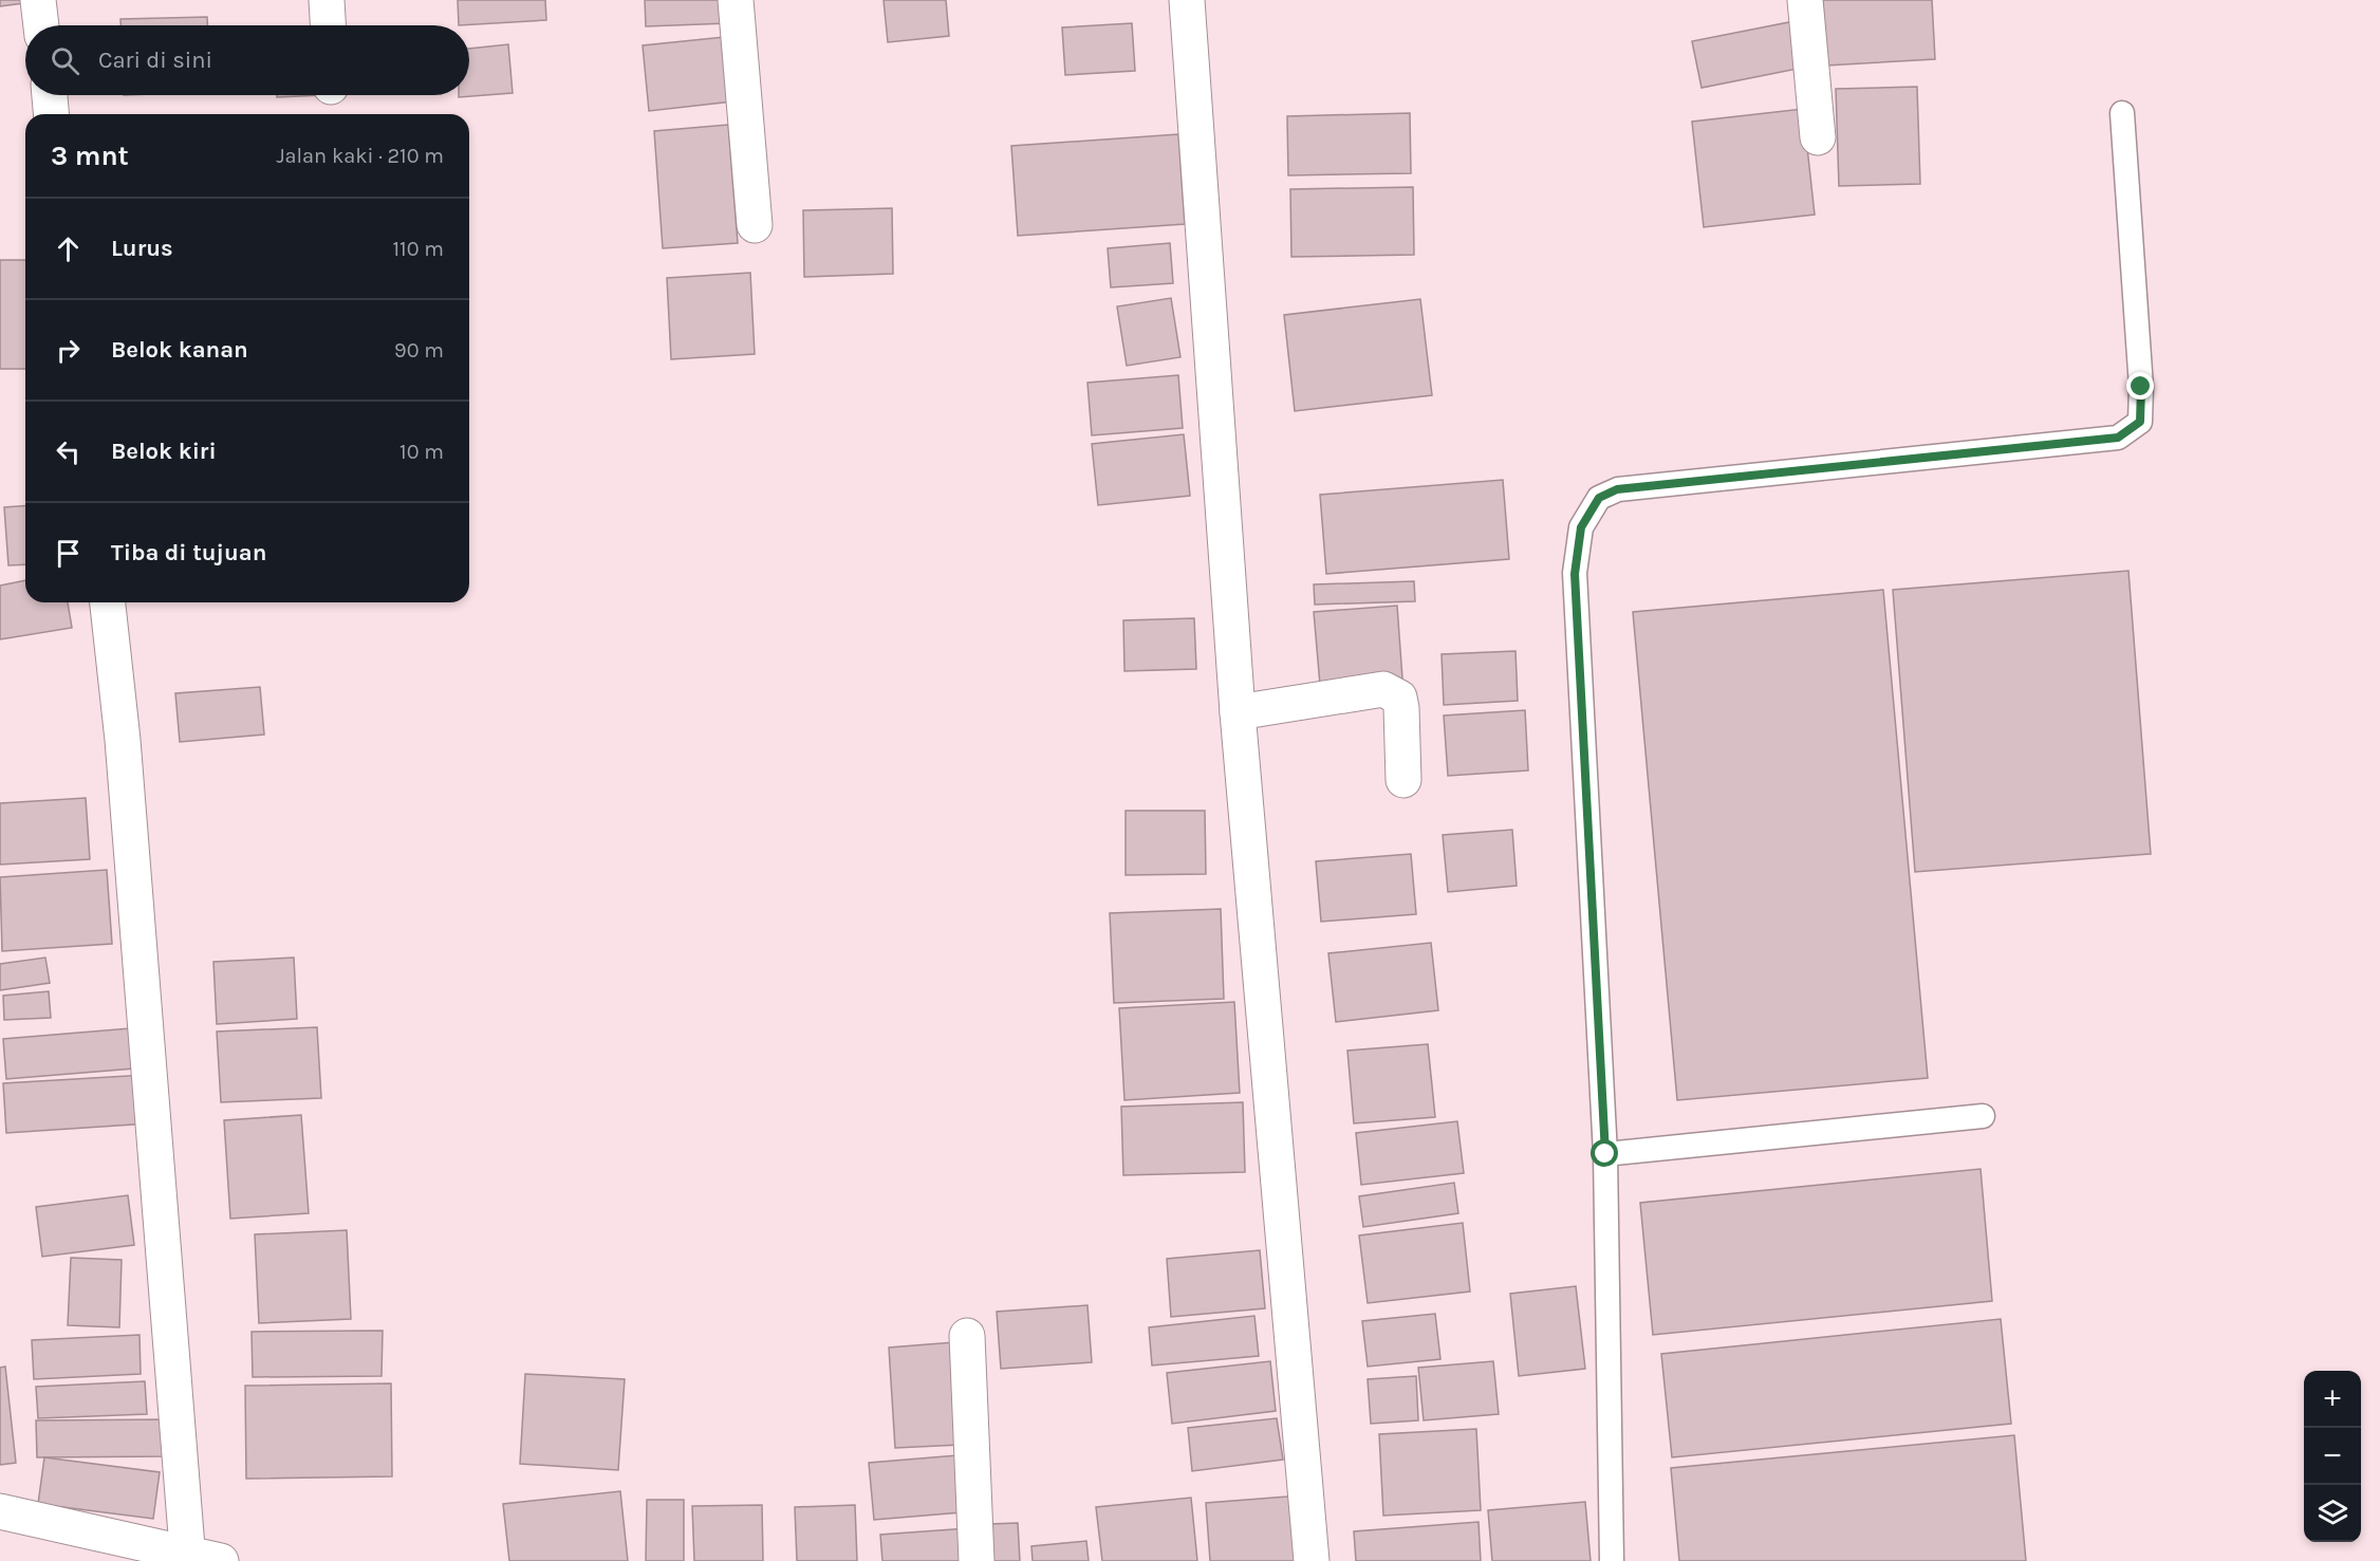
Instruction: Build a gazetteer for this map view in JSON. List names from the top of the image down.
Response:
{
  "page": {
    "search": "Cari di sini",
    "heading": ["3 mnt", "Jalan kaki · 210 m"],
    "list": [
      ["Lurus", "110 m"],
      ["Belok kanan", "90 m"],
      ["Belok kiri", "10 m"],
      "Tiba di tujuan"
    ],
    "map_buttons": ["+", "−"]
  }
}
